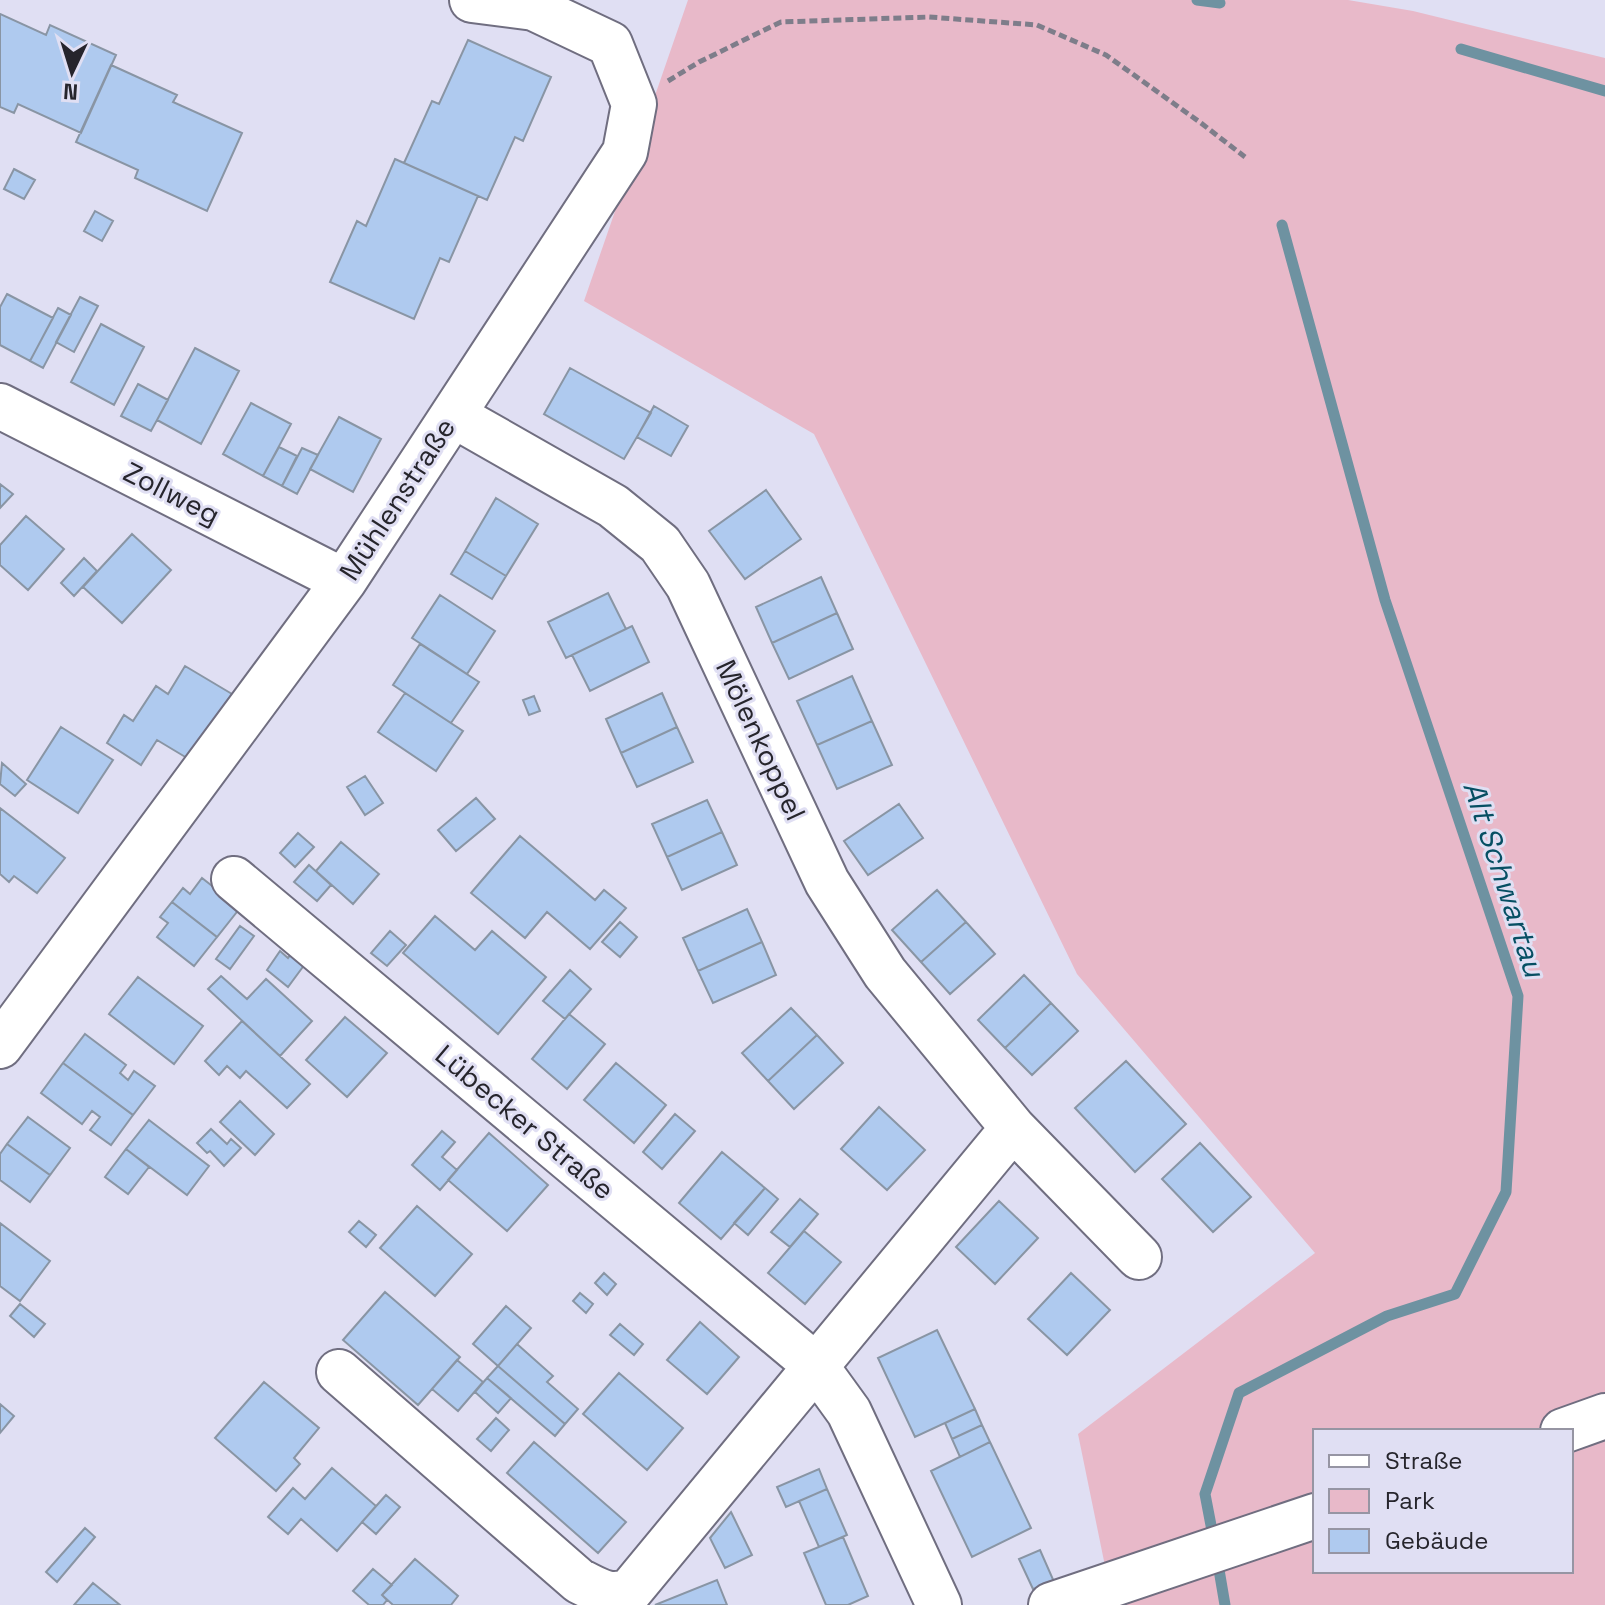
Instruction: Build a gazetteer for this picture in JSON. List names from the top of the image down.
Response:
{
  "streets": {
    "street": [
      "Zollweg",
      "Mühlenstraße",
      "Mölenkoppel",
      "Lübecker Straße"
    ]
  },
  "crossings": [
    ["Zollweg", "Mühlenstraße"],
    ["Mühlenstraße", "Mölenkoppel"]
  ],
  "water": ["Alt Schwartau"],
  "legend": ["Straße", "Park", "Gebäude"],
  "north": "bottom"
}
